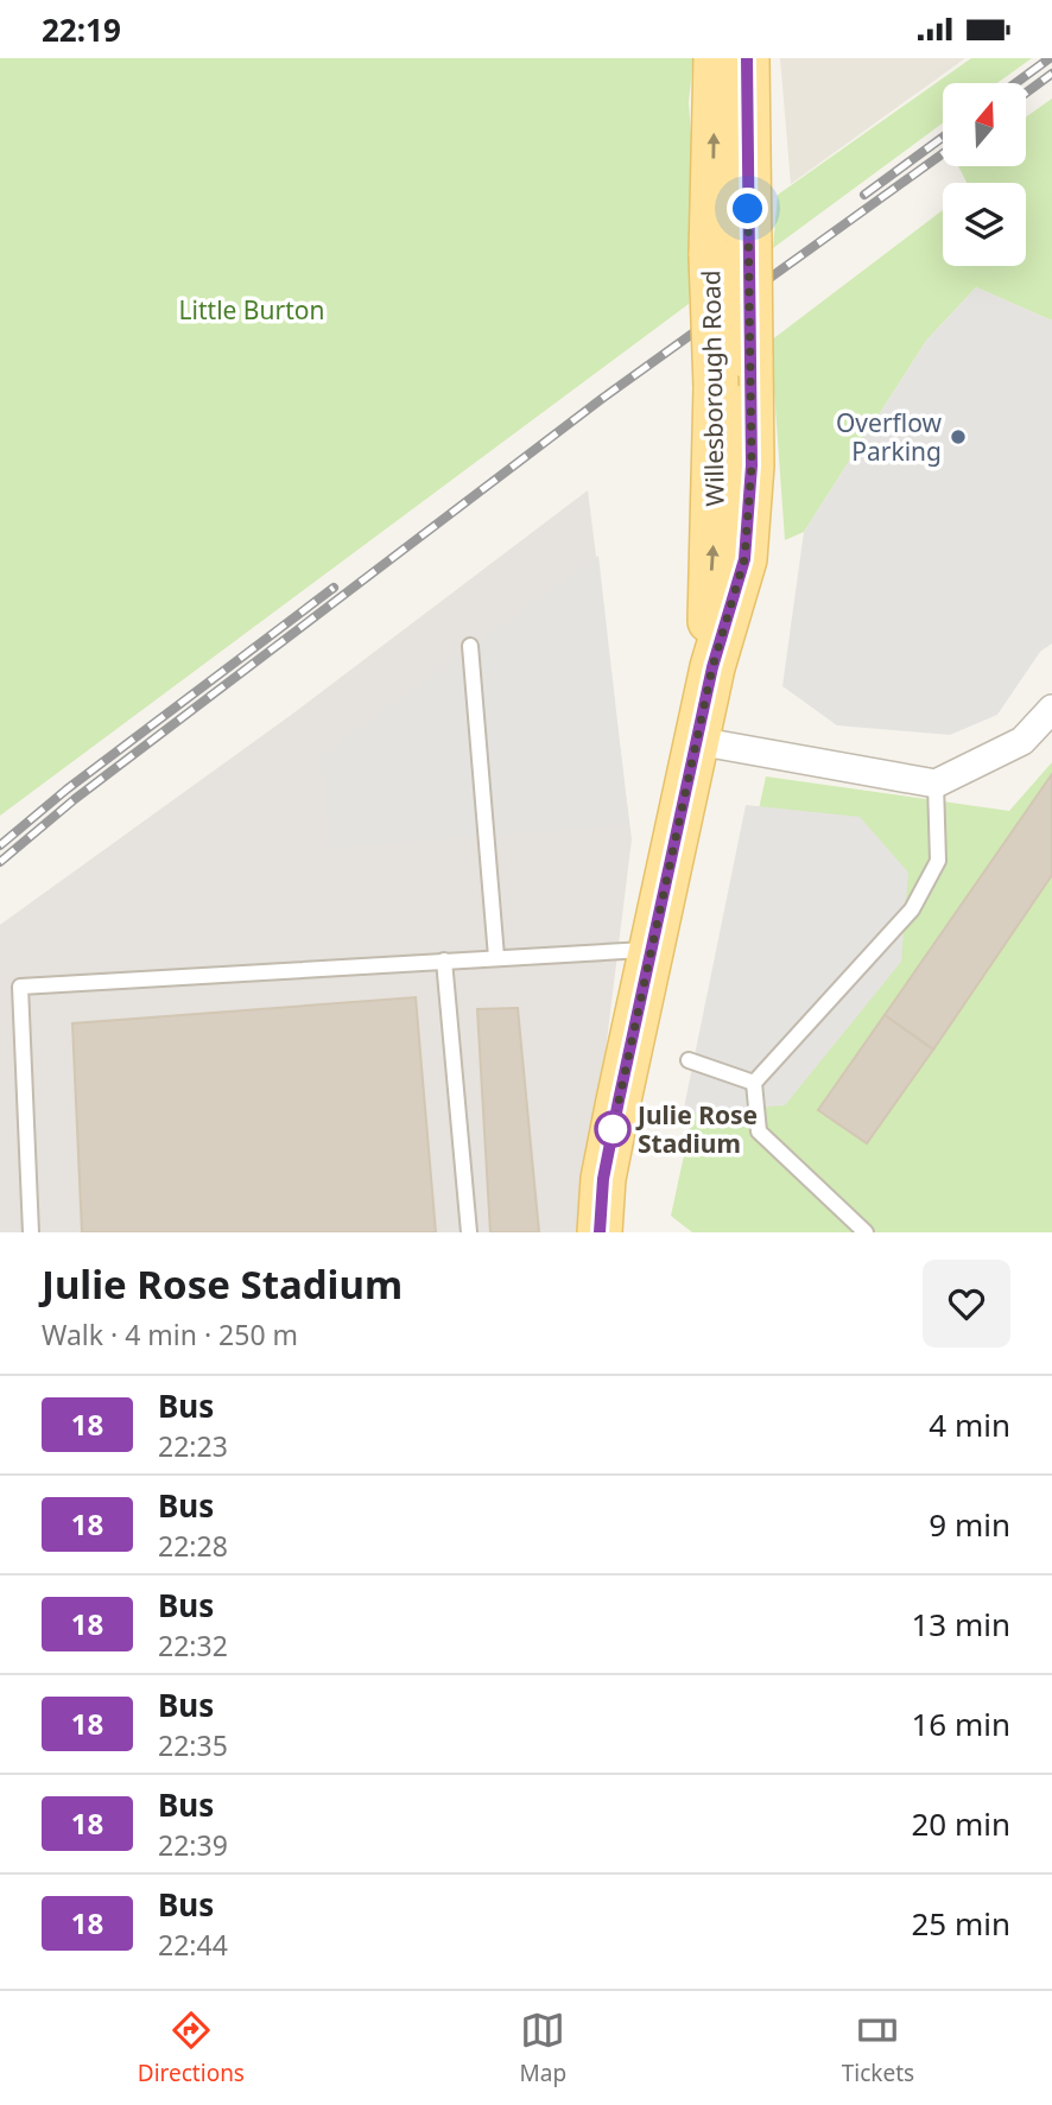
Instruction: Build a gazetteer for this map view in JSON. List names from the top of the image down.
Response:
{
  "streets": {
    "main road": ["Willesborough Road"]
  },
  "parks": ["Little Burton"],
  "places": ["Overflow Parking", "Julie Rose Stadium"],
  "lines": ["bus line 18"],
  "north": "top",
  "page": {
    "status": "22:19",
    "heading": ["Julie Rose Stadium", "Walk · 4 min · 250 m"],
    "list": [
      {
        "mark": "18",
        "name": "Bus",
        "note": "22:23",
        "value": "4 min"
      },
      {
        "mark": "18",
        "name": "Bus",
        "note": "22:28",
        "value": "9 min"
      },
      {
        "mark": "18",
        "name": "Bus",
        "note": "22:32",
        "value": "13 min"
      },
      {
        "mark": "18",
        "name": "Bus",
        "note": "22:35",
        "value": "16 min"
      },
      {
        "mark": "18",
        "name": "Bus",
        "note": "22:39",
        "value": "20 min"
      },
      {
        "mark": "18",
        "name": "Bus",
        "note": "22:44",
        "value": "25 min"
      }
    ],
    "tabs": ["Directions", "Map", "Tickets"]
  }
}
